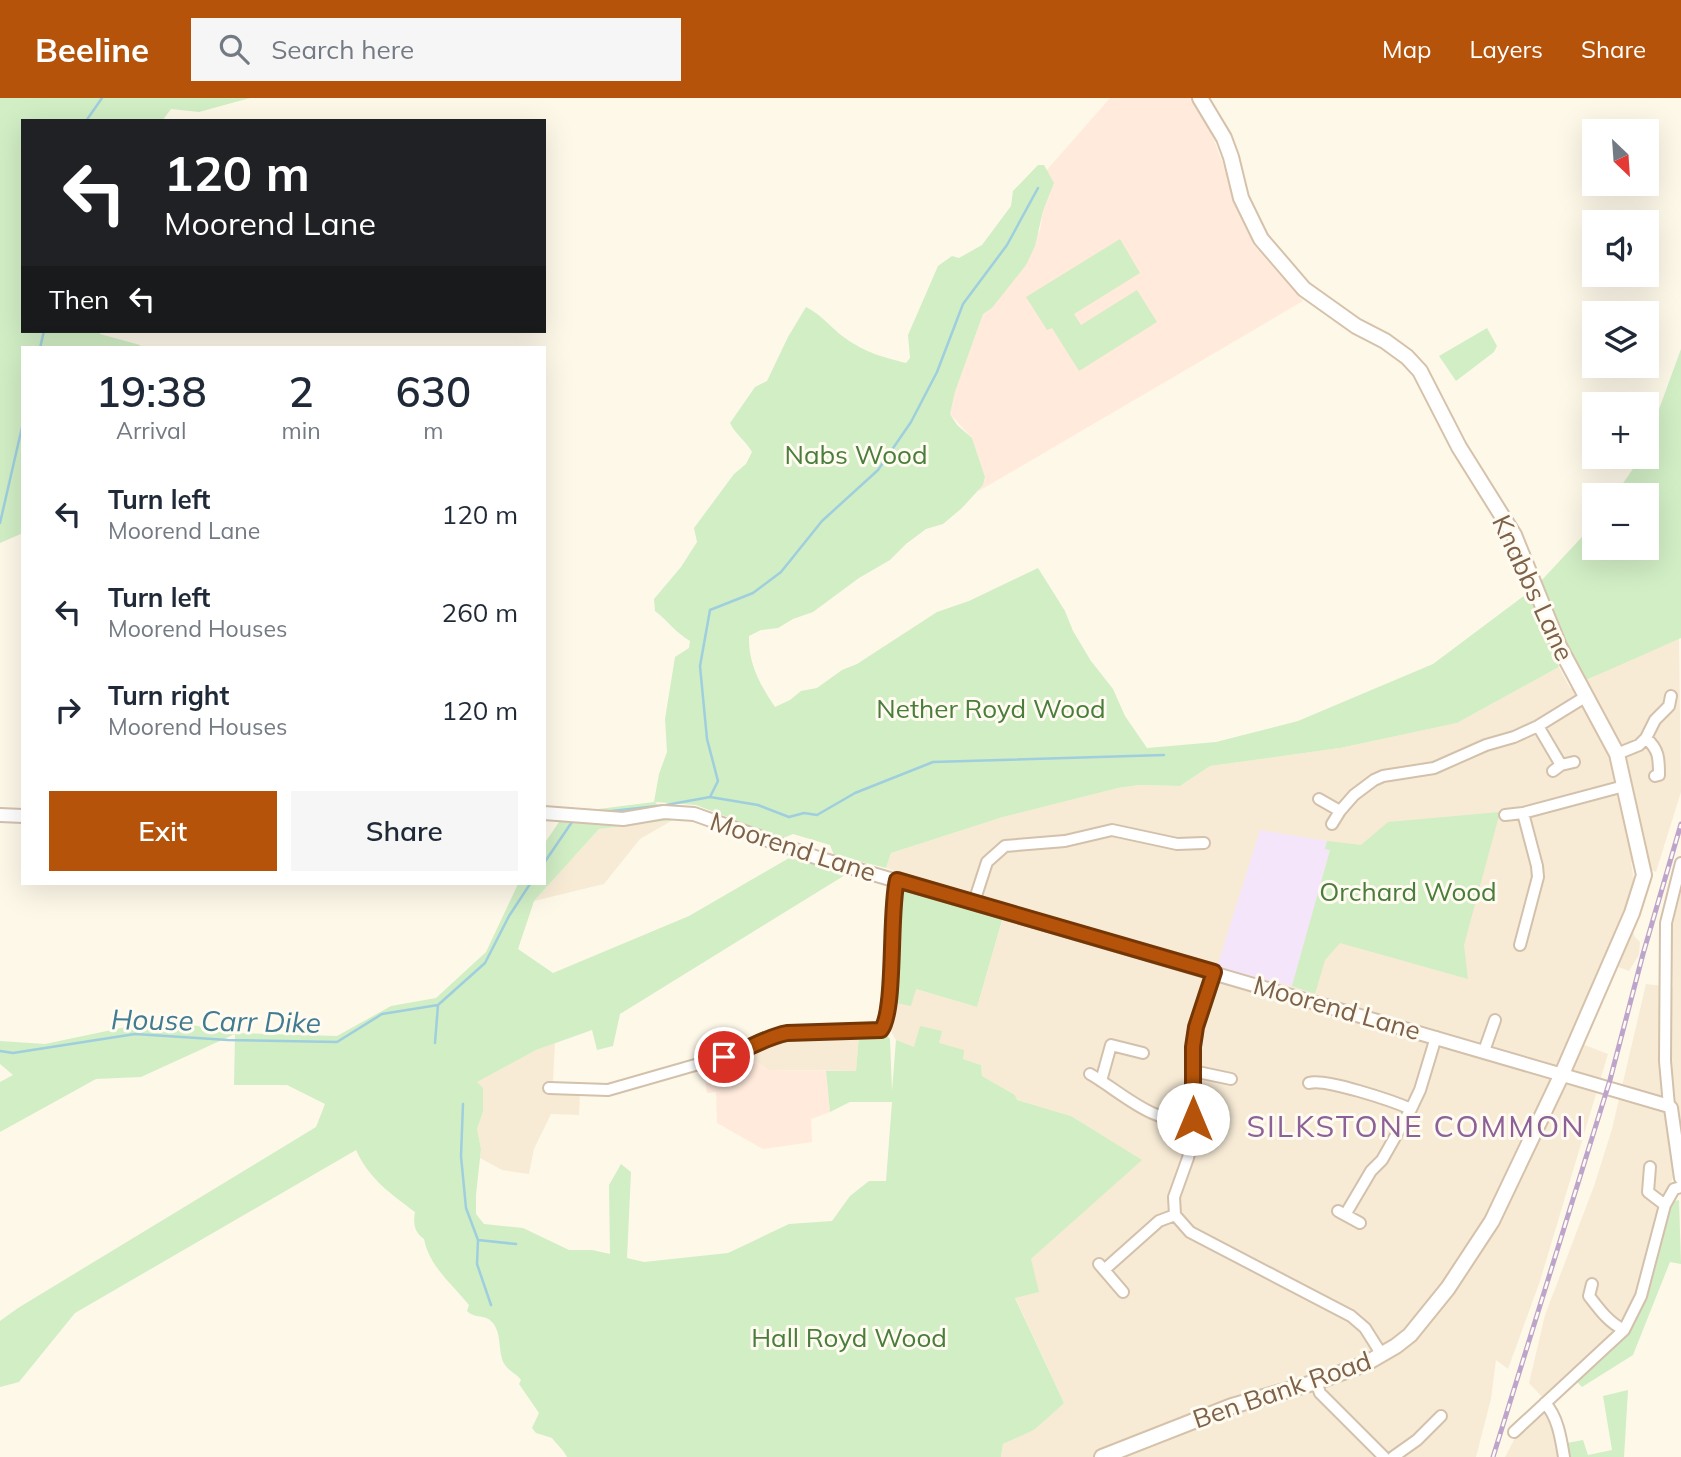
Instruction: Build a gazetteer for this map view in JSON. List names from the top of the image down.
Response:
{
  "streets": {
    "main road": ["Knabbs Lane", "Ben Bank Road"],
    "street": ["Moorend Lane"]
  },
  "crossings": [
    ["Knabbs Lane", "Moorend Lane"],
    ["Knabbs Lane", "Ben Bank Road"],
    ["Moorend Lane", "Ben Bank Road"]
  ],
  "districts": ["SILKSTONE COMMON"],
  "water": ["House Carr Dike"],
  "parks": [
    "Nabs Wood",
    "Nether Royd Wood",
    "Orchard Wood",
    "Hall Royd Wood"
  ],
  "north": "bottom right",
  "page": {
    "header": "Beeline",
    "search": "Search here",
    "nav": ["Map", "Layers", "Share"],
    "map_buttons": ["+", "−"],
    "turn": ["120 m", "Moorend Lane"],
    "then": "Then",
    "eta": [
      "19:38",
      "Arrival",
      "2",
      "min",
      "630",
      "m"
    ],
    "list": [
      {
        "name": "Turn left",
        "note": "Moorend Lane",
        "value": "120 m"
      },
      {
        "name": "Turn left",
        "note": "Moorend Houses",
        "value": "260 m"
      },
      {
        "name": "Turn right",
        "note": "Moorend Houses",
        "value": "120 m"
      }
    ],
    "buttons": ["Exit", "Share"]
  }
}
